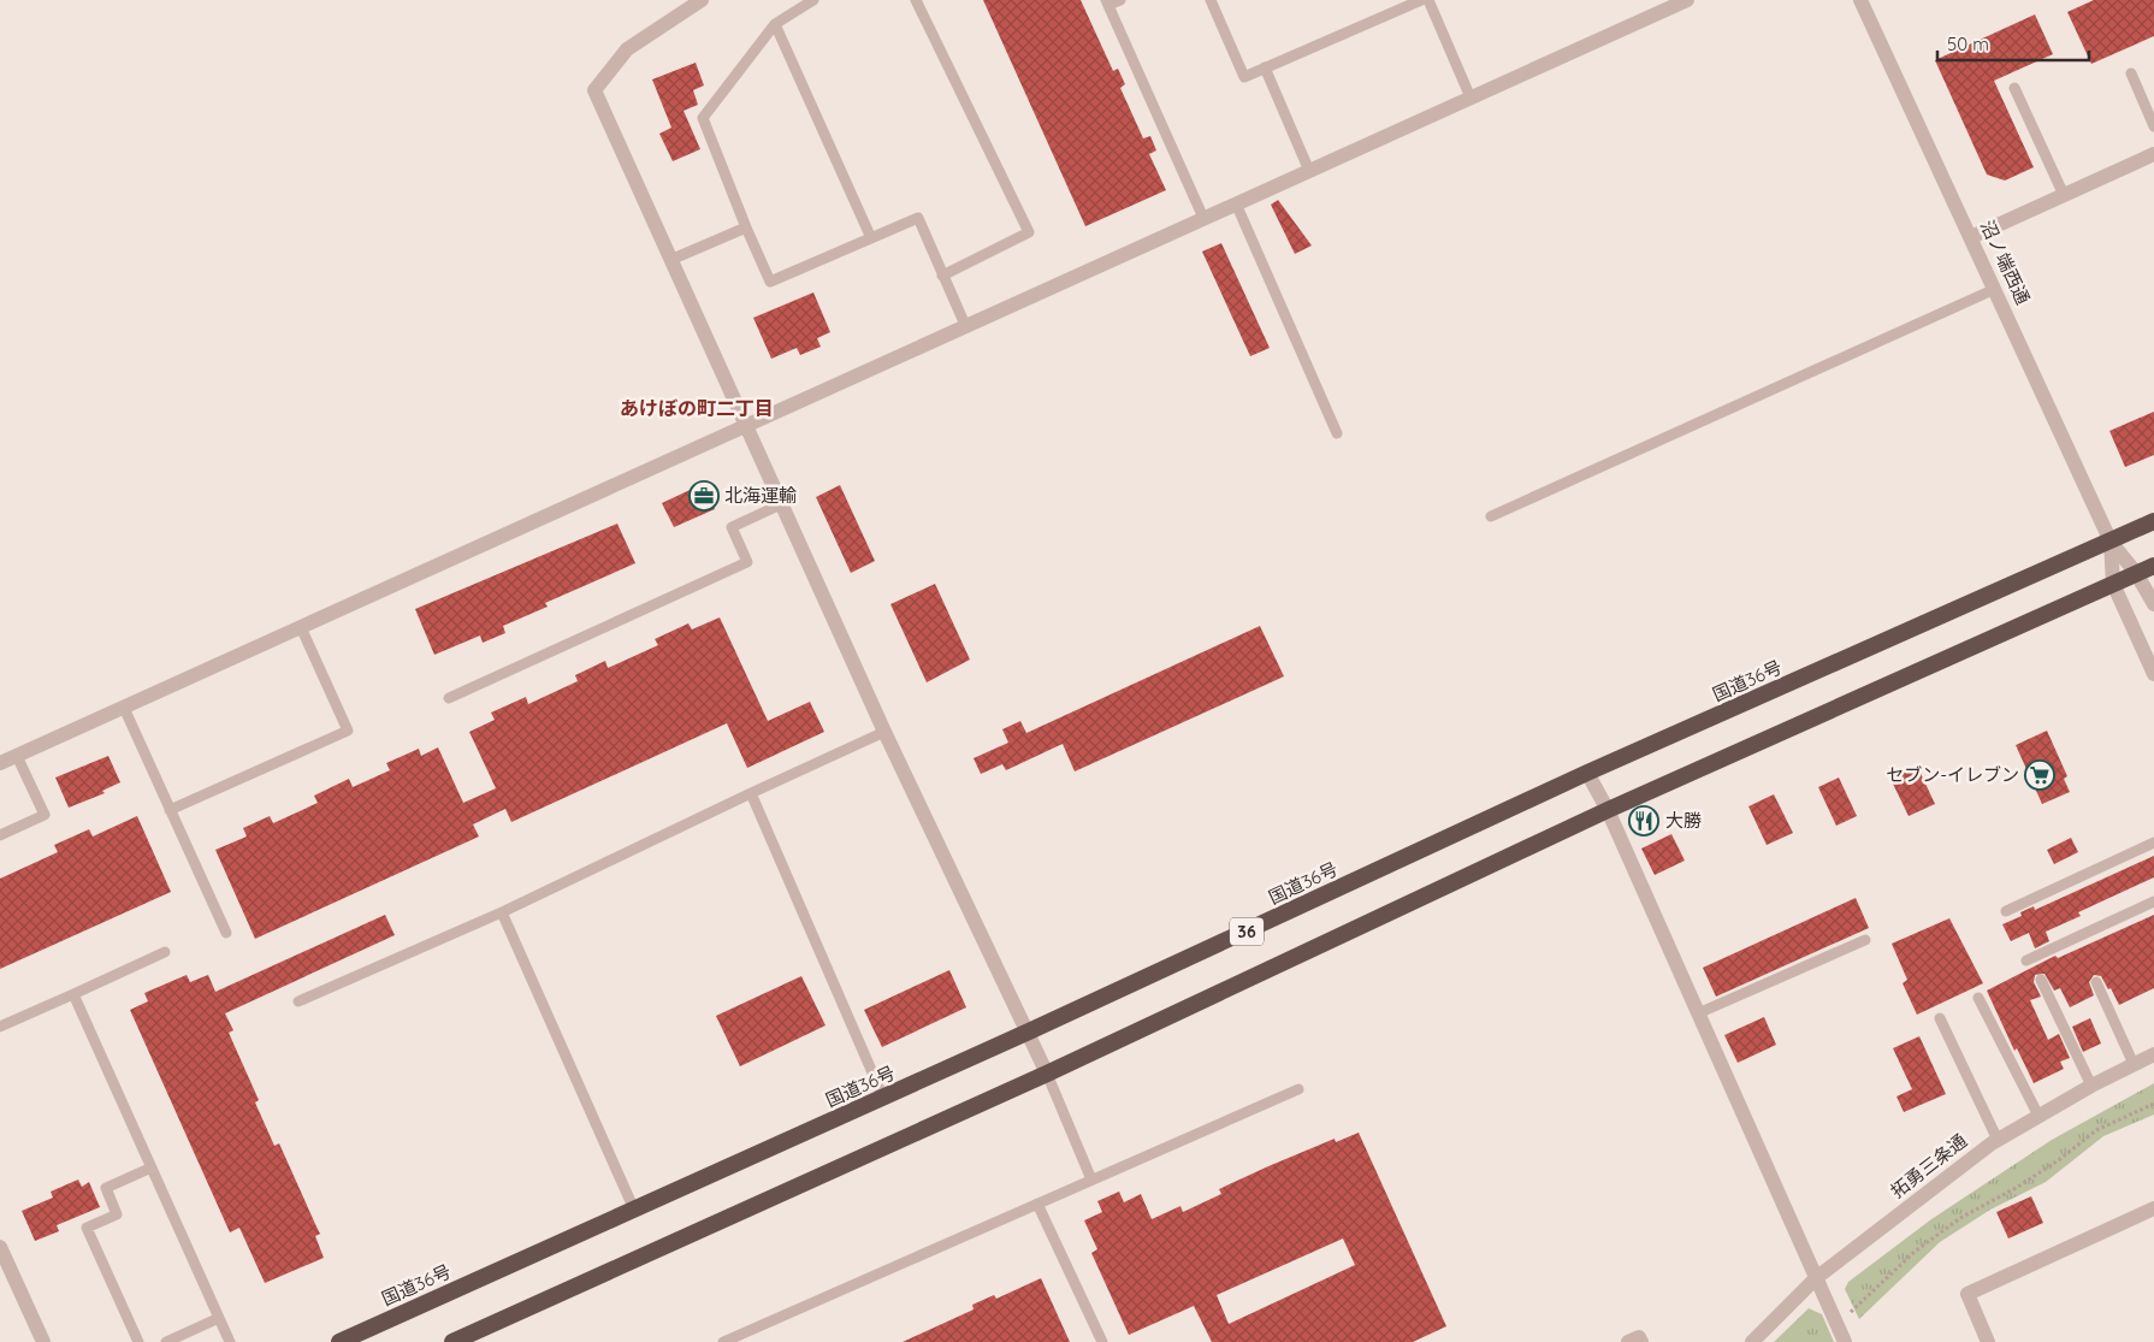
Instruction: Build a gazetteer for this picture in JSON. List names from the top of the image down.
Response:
{
  "streets": {
    "highway": ["国道36号", "36"],
    "street": ["沼ノ端西通", "拓勇三条通"]
  },
  "crossings": [
    ["沼ノ端西通", "国道36号"],
    ["沼ノ端西通", "36"]
  ],
  "districts": ["あけぼの町二丁目"],
  "places": {
    "office": ["北海運輸"],
    "supermarket": ["セブン-イレブン"],
    "restaurant": ["大勝"]
  },
  "scale_bar": "50 m"
}
